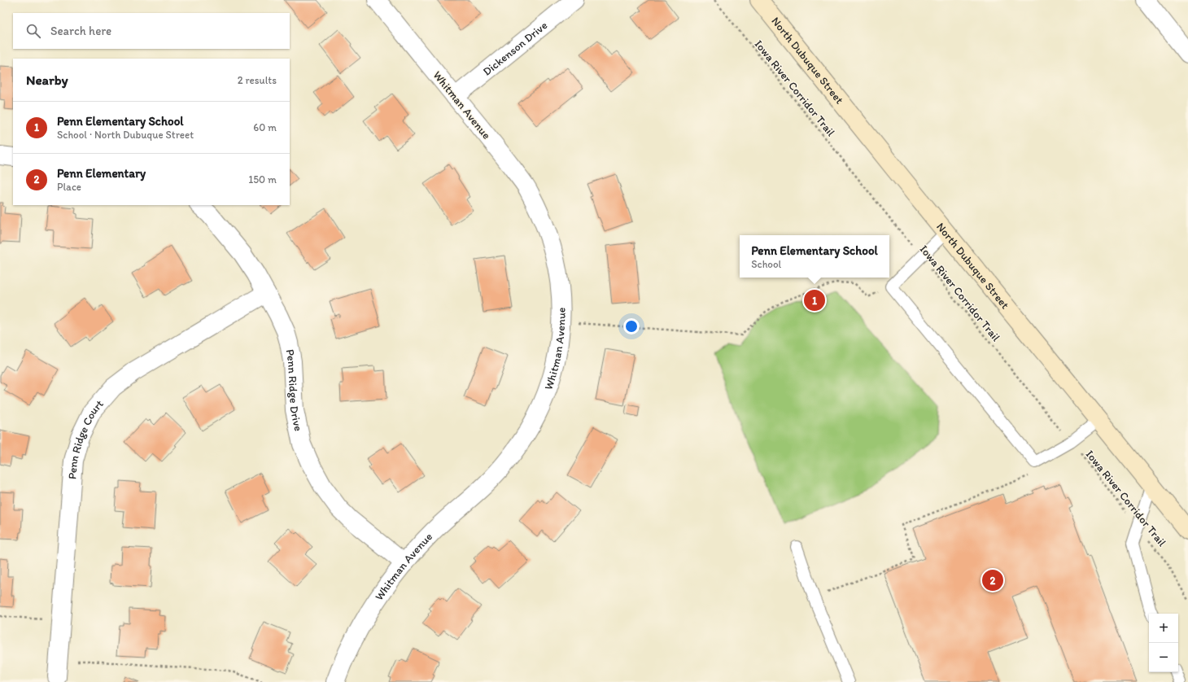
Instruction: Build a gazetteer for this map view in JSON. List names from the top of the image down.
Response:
{
  "streets": {
    "main road": ["North Dubuque Street"],
    "street": [
      "Dickenson Drive",
      "Whitman Avenue",
      "Penn Ridge Drive",
      "Penn Ridge Court"
    ],
    "path": ["Iowa River Corridor Trail"]
  },
  "crossings": [
    ["Dickenson Drive", "Whitman Avenue"],
    ["Whitman Avenue", "Penn Ridge Drive"],
    ["Penn Ridge Drive", "Penn Ridge Court"]
  ],
  "page": {
    "search": "Search here",
    "heading": ["Nearby", "2 results"],
    "list": [
      {
        "mark": "1",
        "name": "Penn Elementary School",
        "note": "School · North Dubuque Street",
        "value": "60 m"
      },
      {
        "mark": "2",
        "name": "Penn Elementary",
        "note": "Place",
        "value": "150 m"
      }
    ],
    "popup": ["Penn Elementary School", "School"],
    "pins": ["1", "2"],
    "map_buttons": ["+", "−"]
  }
}
